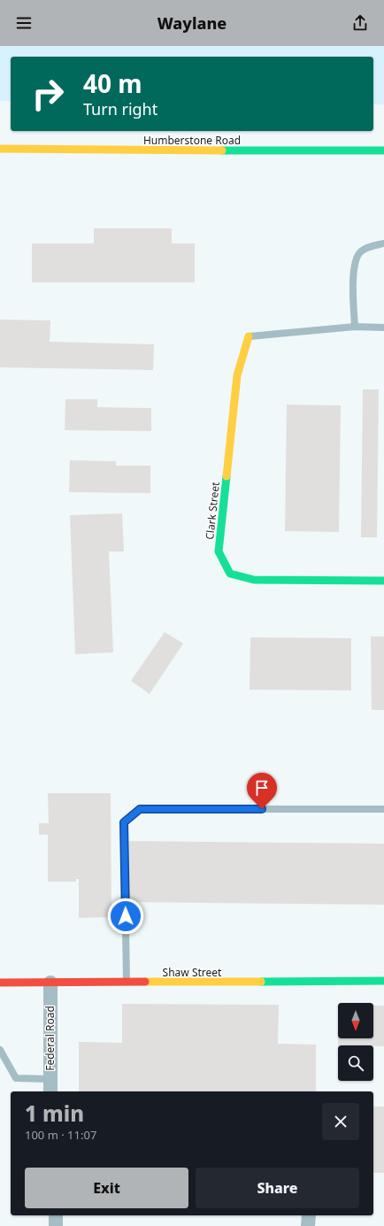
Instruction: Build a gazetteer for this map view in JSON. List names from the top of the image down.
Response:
{
  "streets": {
    "street": [
      "Humberstone Road",
      "Clark Street",
      "Shaw Street",
      "Federal Road"
    ]
  },
  "crossings": [
    ["Shaw Street", "Federal Road"]
  ],
  "north": "bottom",
  "page": {
    "header": "Waylane",
    "turn": ["40 m", "Turn right"],
    "heading": ["1 min", "100 m · 11:07"],
    "buttons": ["Exit", "Share"]
  }
}
